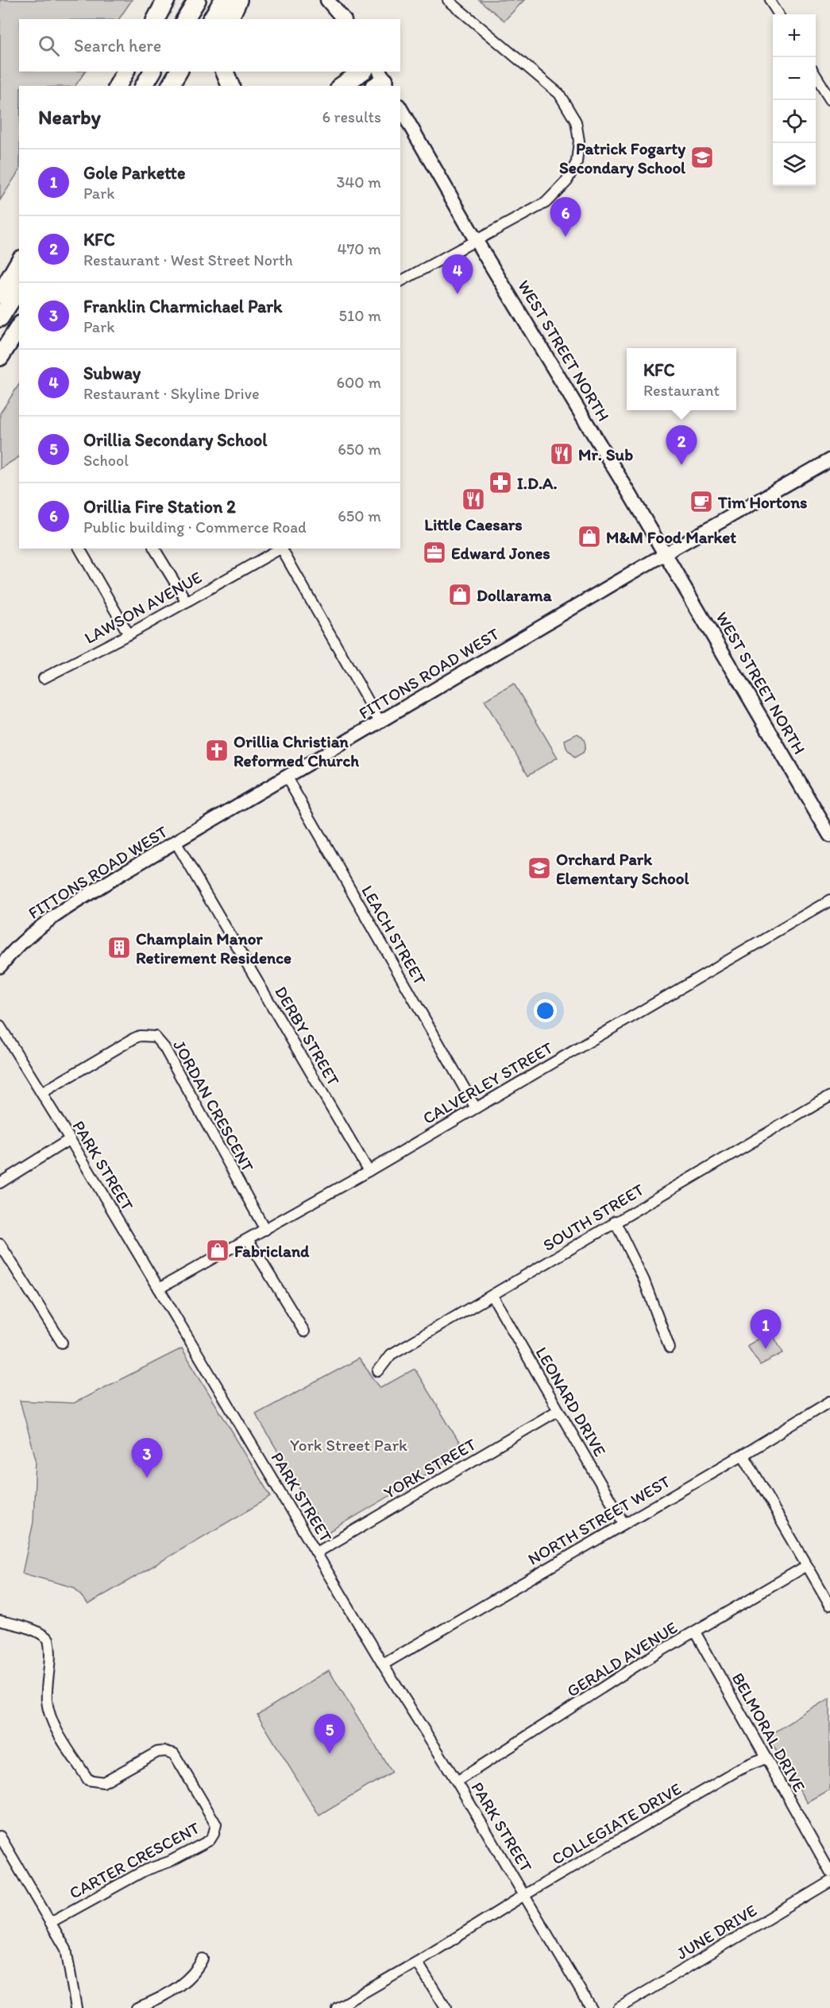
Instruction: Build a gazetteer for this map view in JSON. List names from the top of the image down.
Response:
{
  "streets": {
    "main road": ["WEST STREET NORTH"],
    "street": [
      "LAWSON AVENUE",
      "FITTONS ROAD WEST",
      "LEACH STREET",
      "DERBY STREET",
      "CALVERLEY STREET",
      "JORDAN CRESCENT",
      "PARK STREET",
      "SOUTH STREET",
      "LEONARD DRIVE",
      "YORK STREET",
      "NORTH STREET WEST",
      "GERALD AVENUE",
      "BELMORAL DRIVE",
      "COLLEGIATE DRIVE",
      "CARTER CRESCENT",
      "JUNE DRIVE"
    ]
  },
  "crossings": [
    ["WEST STREET NORTH", "FITTONS ROAD WEST"],
    ["FITTONS ROAD WEST", "LEACH STREET"],
    ["FITTONS ROAD WEST", "DERBY STREET"],
    ["LEACH STREET", "CALVERLEY STREET"],
    ["DERBY STREET", "CALVERLEY STREET"],
    ["CALVERLEY STREET", "JORDAN CRESCENT"],
    ["CALVERLEY STREET", "PARK STREET"],
    ["JORDAN CRESCENT", "PARK STREET"],
    ["PARK STREET", "YORK STREET"],
    ["PARK STREET", "NORTH STREET WEST"],
    ["PARK STREET", "GERALD AVENUE"],
    ["PARK STREET", "COLLEGIATE DRIVE"],
    ["SOUTH STREET", "LEONARD DRIVE"],
    ["LEONARD DRIVE", "YORK STREET"],
    ["LEONARD DRIVE", "NORTH STREET WEST"],
    ["GERALD AVENUE", "BELMORAL DRIVE"],
    ["BELMORAL DRIVE", "COLLEGIATE DRIVE"]
  ],
  "parks": ["York Street Park"],
  "places": {
    "school or university": ["Patrick Fogarty Secondary School", "Orchard Park Elementary School"],
    "restaurant": ["Mr. Sub", "Little Caesars"],
    "pharmacy": ["I.D.A."],
    "cafe": ["Tim Hortons"],
    "shop": ["M&M Food Market", "Dollarama", "Fabricland"],
    "office": ["Edward Jones"],
    "church": ["Orillia Christian Reformed Church"],
    "building": ["Champlain Manor Retirement Residence"]
  },
  "page": {
    "map_buttons": ["+", "−"],
    "search": "Search here",
    "heading": ["Nearby", "6 results"],
    "list": [
      {
        "mark": "1",
        "name": "Gole Parkette",
        "note": "Park",
        "value": "340 m"
      },
      {
        "mark": "2",
        "name": "KFC",
        "note": "Restaurant · West Street North",
        "value": "470 m"
      },
      {
        "mark": "3",
        "name": "Franklin Charmichael Park",
        "note": "Park",
        "value": "510 m"
      },
      {
        "mark": "4",
        "name": "Subway",
        "note": "Restaurant · Skyline Drive",
        "value": "600 m"
      },
      {
        "mark": "5",
        "name": "Orillia Secondary School",
        "note": "School",
        "value": "650 m"
      },
      {
        "mark": "6",
        "name": "Orillia Fire Station 2",
        "note": "Public building · Commerce Road",
        "value": "650 m"
      }
    ],
    "pins": [
      "6",
      "4",
      "2",
      "1",
      "3",
      "5"
    ],
    "popup": ["KFC", "Restaurant"]
  }
}
